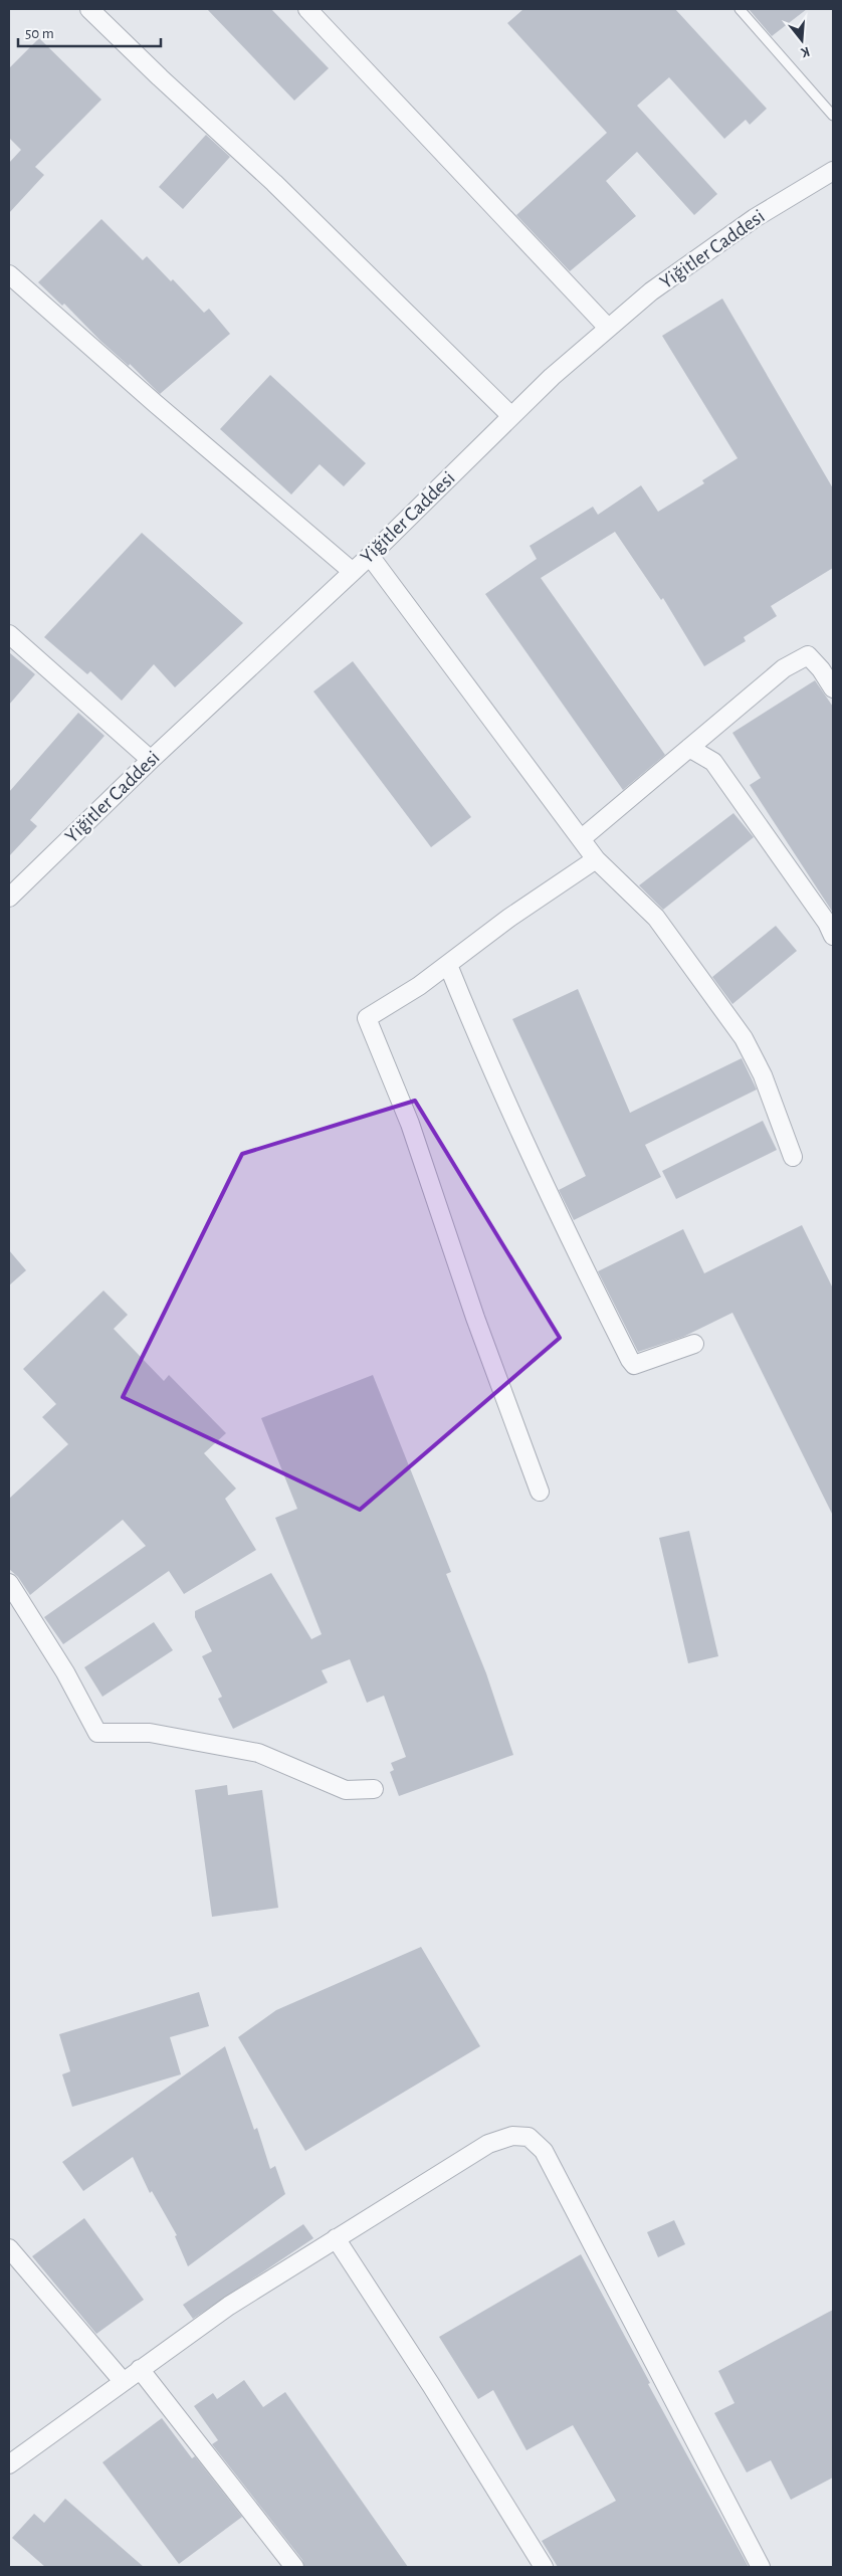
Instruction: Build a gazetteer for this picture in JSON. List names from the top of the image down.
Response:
{
  "streets": {
    "street": ["Yiğitler Caddesi"]
  },
  "scale_bar": "50 m",
  "north": "bottom"
}
